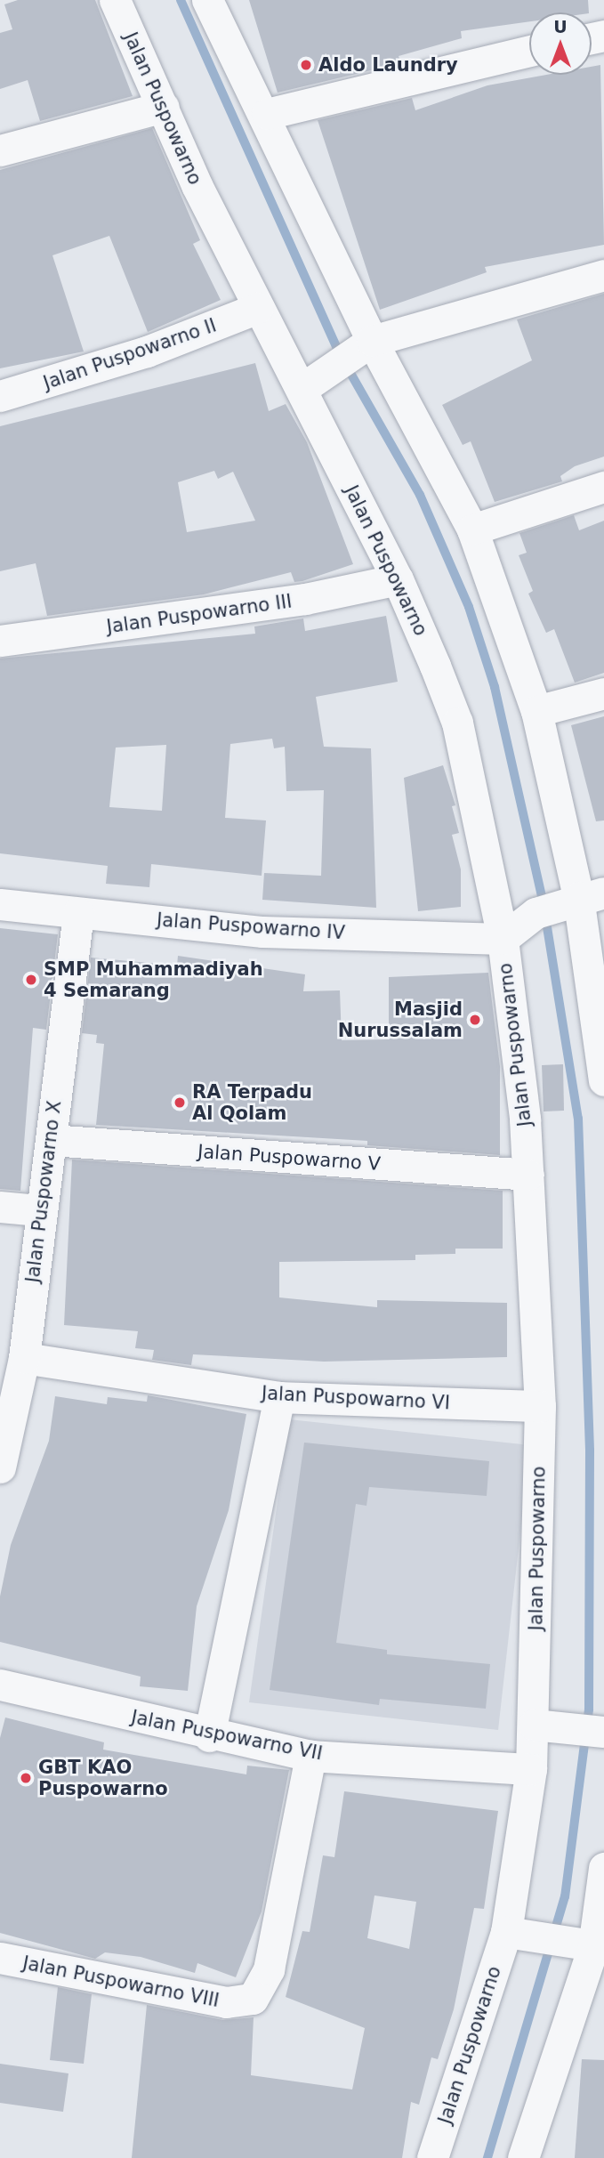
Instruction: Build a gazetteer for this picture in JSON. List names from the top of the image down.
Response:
{
  "streets": {
    "street": [
      "Jalan Puspowarno",
      "Jalan Puspowarno II",
      "Jalan Puspowarno III",
      "Jalan Puspowarno IV",
      "Jalan Puspowarno V",
      "Jalan Puspowarno X",
      "Jalan Puspowarno VI",
      "Jalan Puspowarno VII",
      "Jalan Puspowarno VIII"
    ]
  },
  "crossings": [
    ["Jalan Puspowarno", "Jalan Puspowarno II"],
    ["Jalan Puspowarno", "Jalan Puspowarno III"],
    ["Jalan Puspowarno", "Jalan Puspowarno IV"],
    ["Jalan Puspowarno", "Jalan Puspowarno V"],
    ["Jalan Puspowarno", "Jalan Puspowarno VI"],
    ["Jalan Puspowarno", "Jalan Puspowarno VII"],
    ["Jalan Puspowarno IV", "Jalan Puspowarno X"],
    ["Jalan Puspowarno V", "Jalan Puspowarno X"],
    ["Jalan Puspowarno X", "Jalan Puspowarno VI"],
    ["Jalan Puspowarno VII", "Jalan Puspowarno VIII"]
  ],
  "places": [
    "Aldo Laundry",
    "SMP Muhammadiyah 4 Semarang",
    "Masjid Nurussalam",
    "RA Terpadu Al Qolam",
    "GBT KAO Puspowarno"
  ],
  "north": "top"
}
